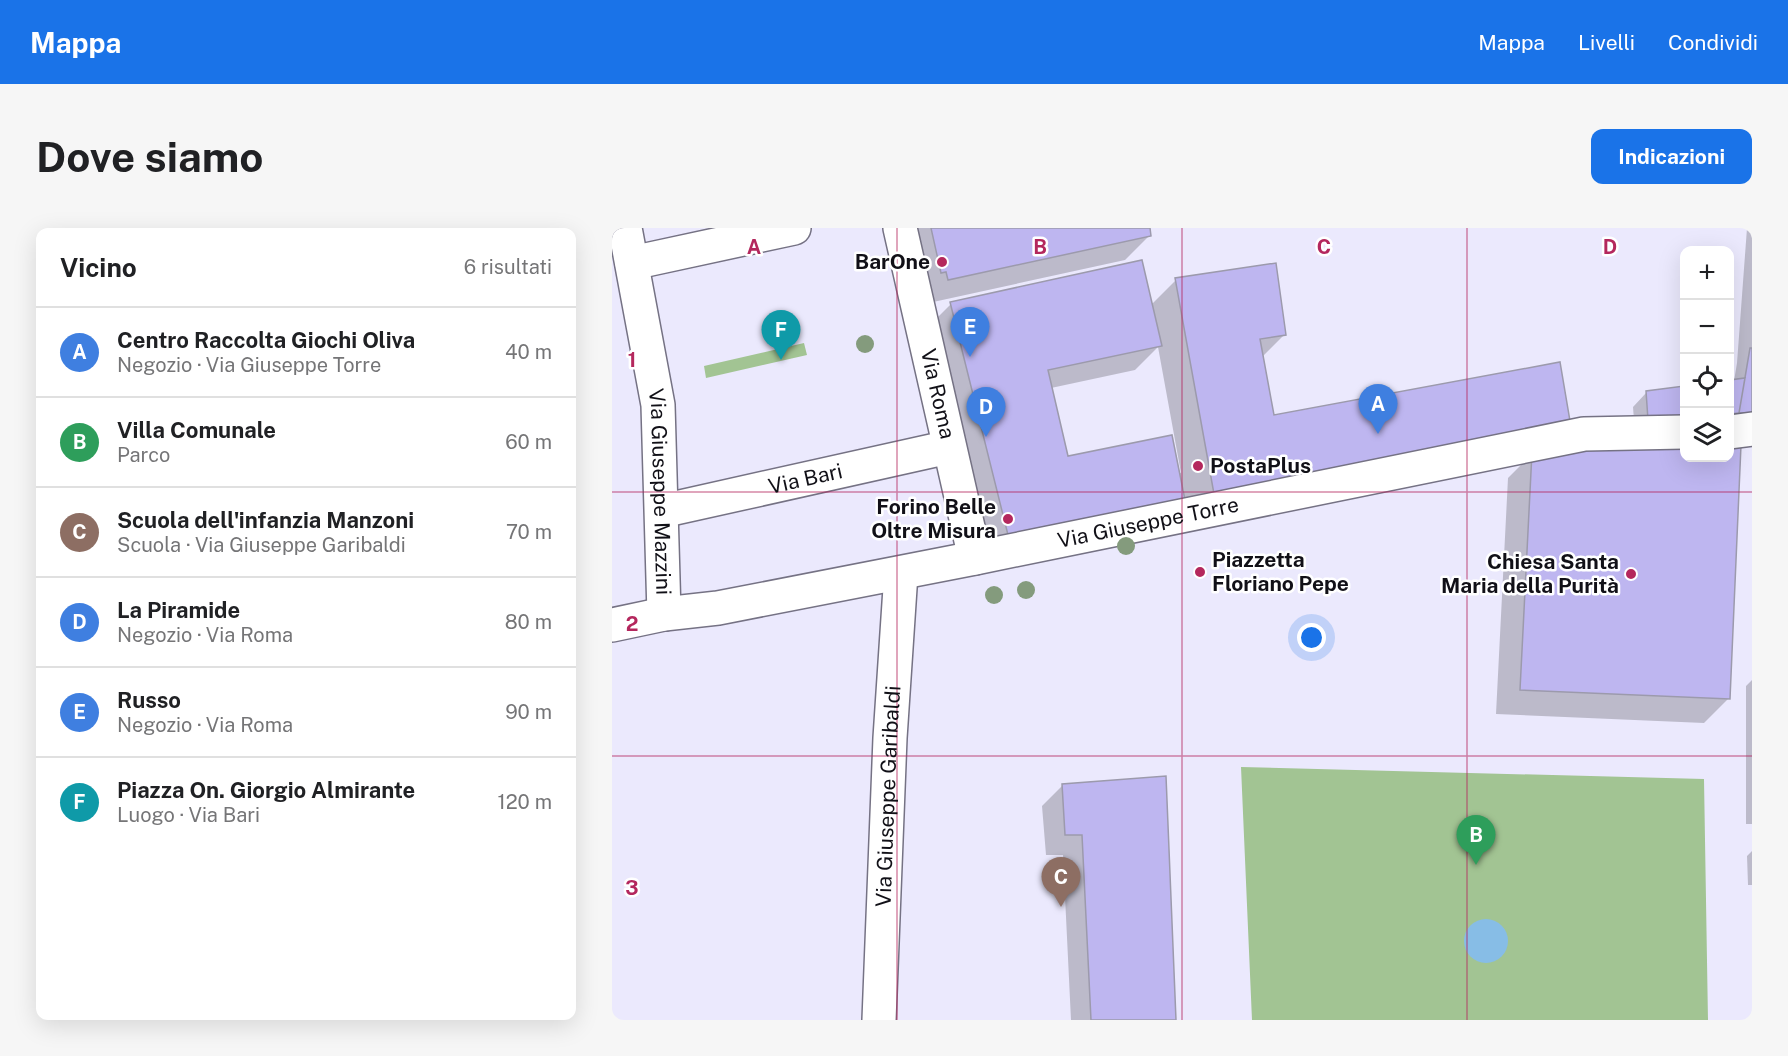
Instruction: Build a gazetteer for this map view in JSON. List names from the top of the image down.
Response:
{
  "streets": {
    "street": [
      "Via Roma",
      "Via Bari",
      "Via Giuseppe Mazzini",
      "Via Giuseppe Torre",
      "Via Giuseppe Garibaldi"
    ]
  },
  "crossings": [
    ["Via Roma", "Via Bari"],
    ["Via Roma", "Via Giuseppe Torre"],
    ["Via Bari", "Via Giuseppe Mazzini"],
    ["Via Giuseppe Mazzini", "Via Giuseppe Torre"],
    ["Via Giuseppe Torre", "Via Giuseppe Garibaldi"]
  ],
  "places": [
    "BarOne",
    "PostaPlus",
    "Forino Belle Oltre Misura",
    "Piazzetta Floriano Pepe",
    "Chiesa Santa Maria della Purità"
  ],
  "page": {
    "header": "Mappa",
    "nav": ["Mappa", "Livelli", "Condividi"],
    "buttons": "Indicazioni",
    "title": "Dove siamo",
    "heading": ["Vicino", "6 risultati"],
    "map_buttons": ["+", "−"],
    "list": [
      {
        "mark": "A",
        "name": "Centro Raccolta Giochi Oliva",
        "note": "Negozio · Via Giuseppe Torre",
        "value": "40 m"
      },
      {
        "mark": "B",
        "name": "Villa Comunale",
        "note": "Parco",
        "value": "60 m"
      },
      {
        "mark": "C",
        "name": "Scuola dell'infanzia Manzoni",
        "note": "Scuola · Via Giuseppe Garibaldi",
        "value": "70 m"
      },
      {
        "mark": "D",
        "name": "La Piramide",
        "note": "Negozio · Via Roma",
        "value": "80 m"
      },
      {
        "mark": "E",
        "name": "Russo",
        "note": "Negozio · Via Roma",
        "value": "90 m"
      },
      {
        "mark": "F",
        "name": "Piazza On. Giorgio Almirante",
        "note": "Luogo · Via Bari",
        "value": "120 m"
      }
    ],
    "pins": [
      "E",
      "F",
      "A",
      "D",
      "B",
      "C"
    ]
  },
  "grid": {
    "columns": [
      "A",
      "B",
      "C",
      "D"
    ],
    "rows": ["1", "2", "3"]
  }
}
